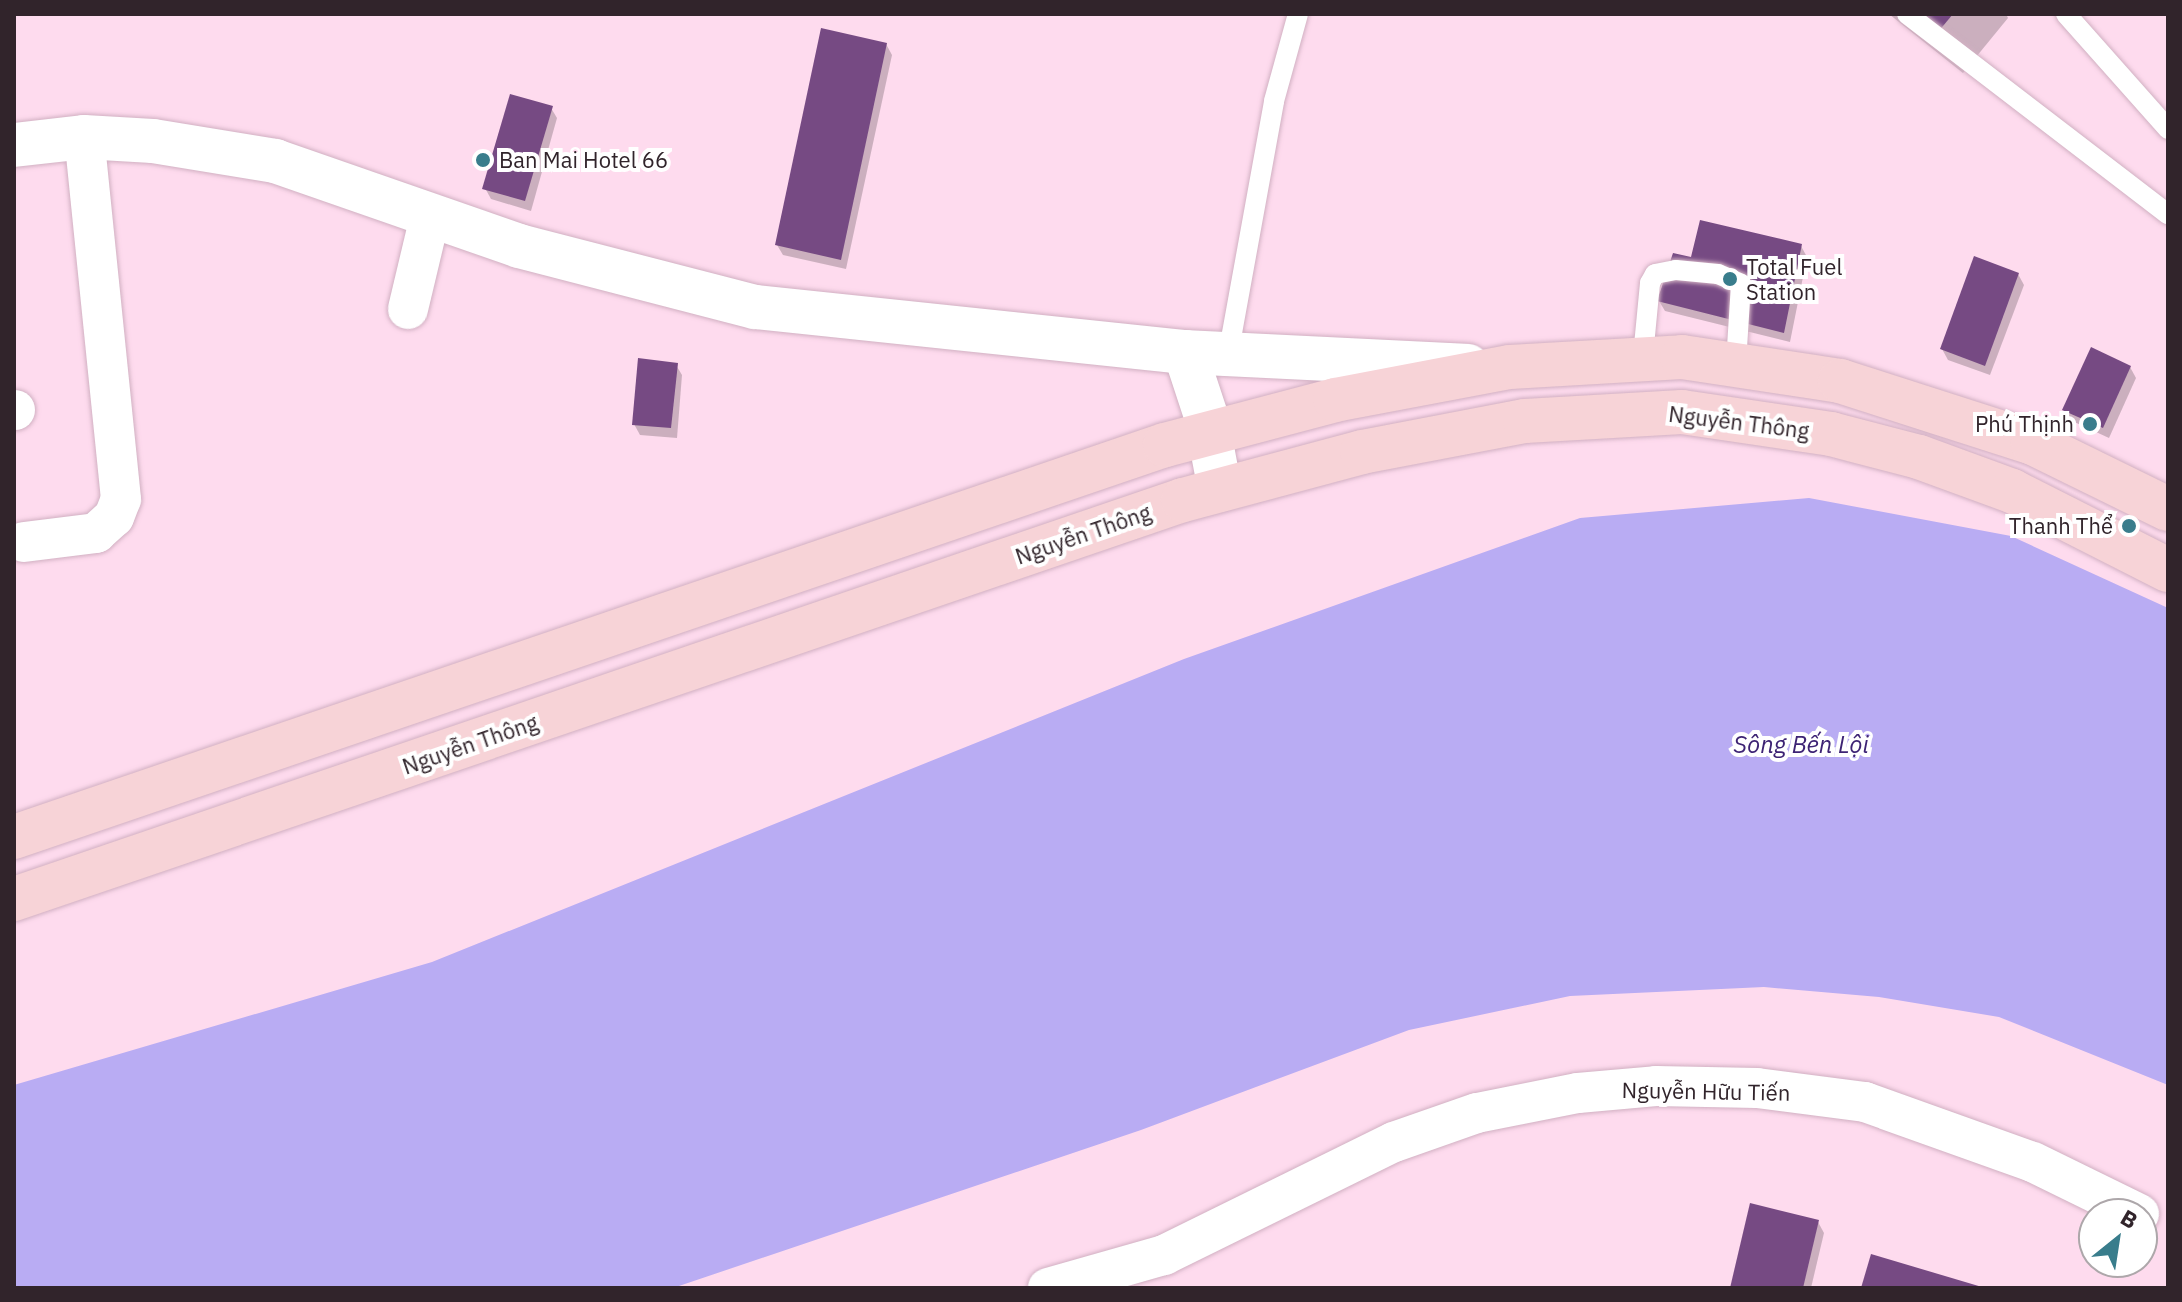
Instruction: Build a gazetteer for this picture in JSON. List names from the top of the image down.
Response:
{
  "streets": {
    "main road": ["Nguyễn Thông"],
    "street": ["Nguyễn Hữu Tiến"]
  },
  "water": ["Sông Bến Lội"],
  "places": [
    "Ban Mai Hotel 66",
    "Total Fuel Station",
    "Phú Thịnh",
    "Thanh Thể"
  ],
  "north": "top right"
}
